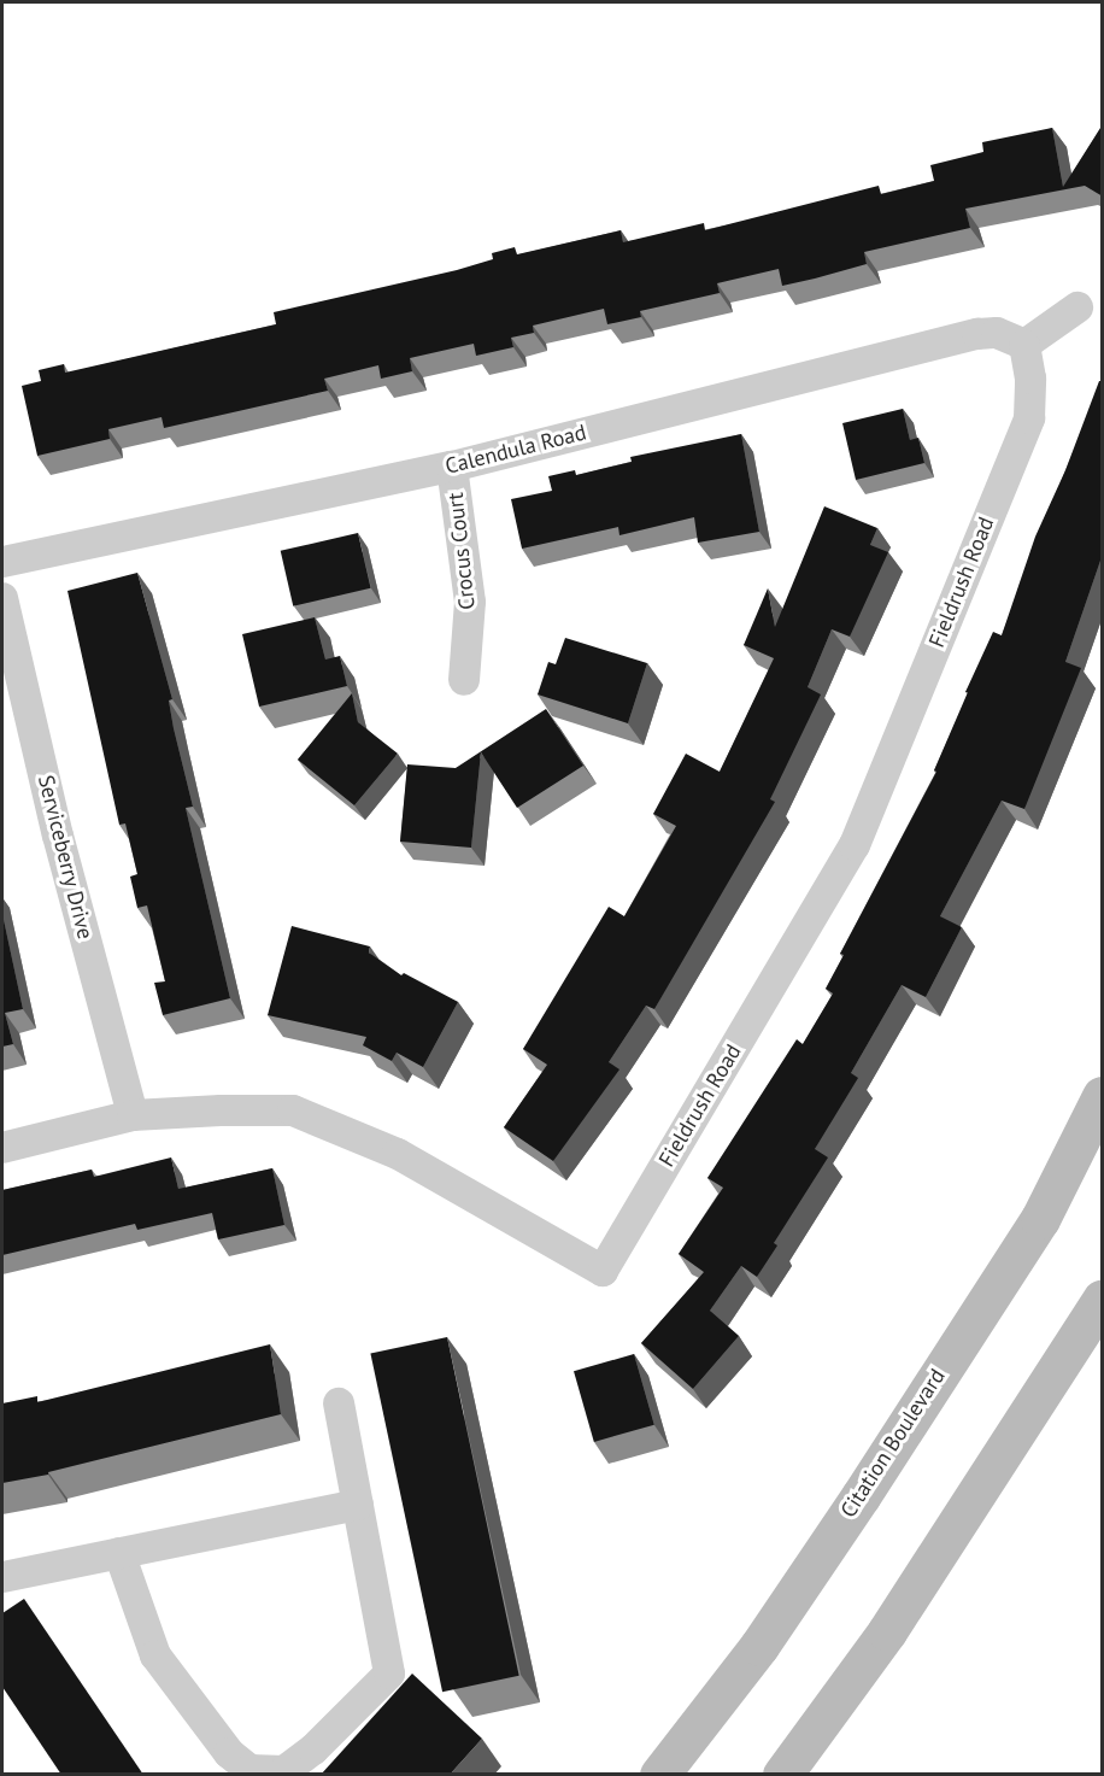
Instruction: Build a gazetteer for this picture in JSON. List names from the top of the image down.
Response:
{
  "streets": {
    "main road": ["Citation Boulevard"],
    "street": [
      "Calendula Road",
      "Crocus Court",
      "Fieldrush Road",
      "Serviceberry Drive"
    ]
  },
  "crossings": [
    ["Calendula Road", "Crocus Court"],
    ["Calendula Road", "Fieldrush Road"],
    ["Fieldrush Road", "Serviceberry Drive"]
  ]
}
